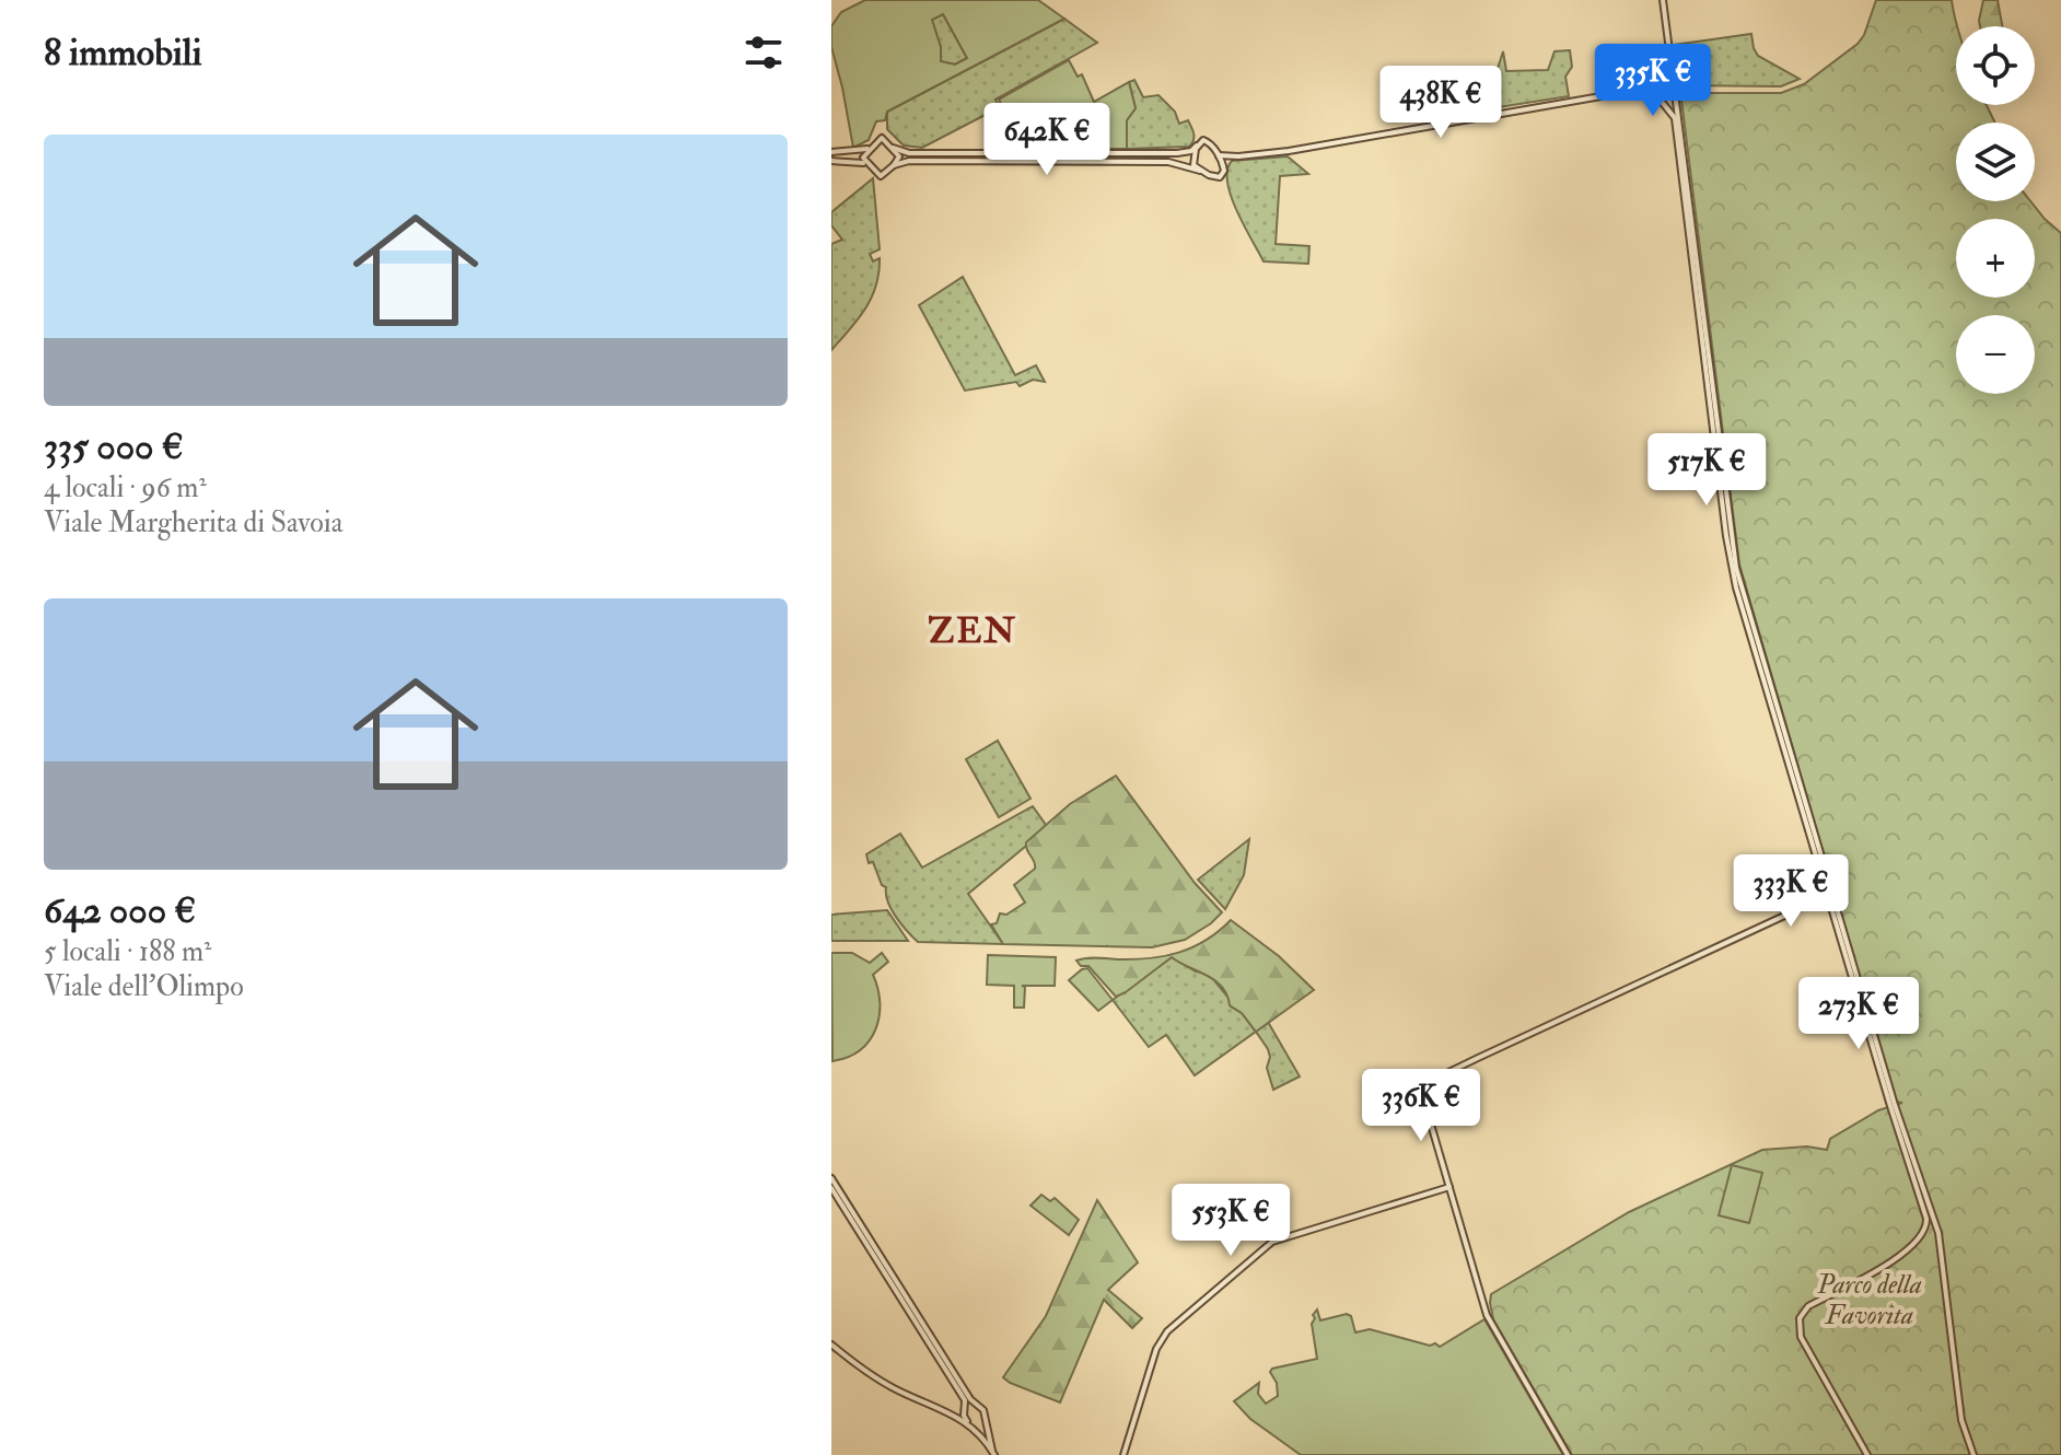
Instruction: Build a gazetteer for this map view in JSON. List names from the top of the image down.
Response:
{
  "districts": ["ZEN"],
  "parks": ["Parco della Favorita"],
  "page": {
    "heading": "8 immobili",
    "map_buttons": ["+", "−"],
    "price": [
      "335K €",
      "438K €",
      "642K €",
      "517K €",
      "333K €",
      "273K €",
      "336K €",
      "553K €"
    ],
    "list": [
      {
        "name": "335 000 €",
        "note": "4 locali · 96 m² · Viale Margherita di Savoia"
      },
      {
        "name": "642 000 €",
        "note": "5 locali · 188 m² · Viale dell'Olimpo"
      }
    ]
  }
}
